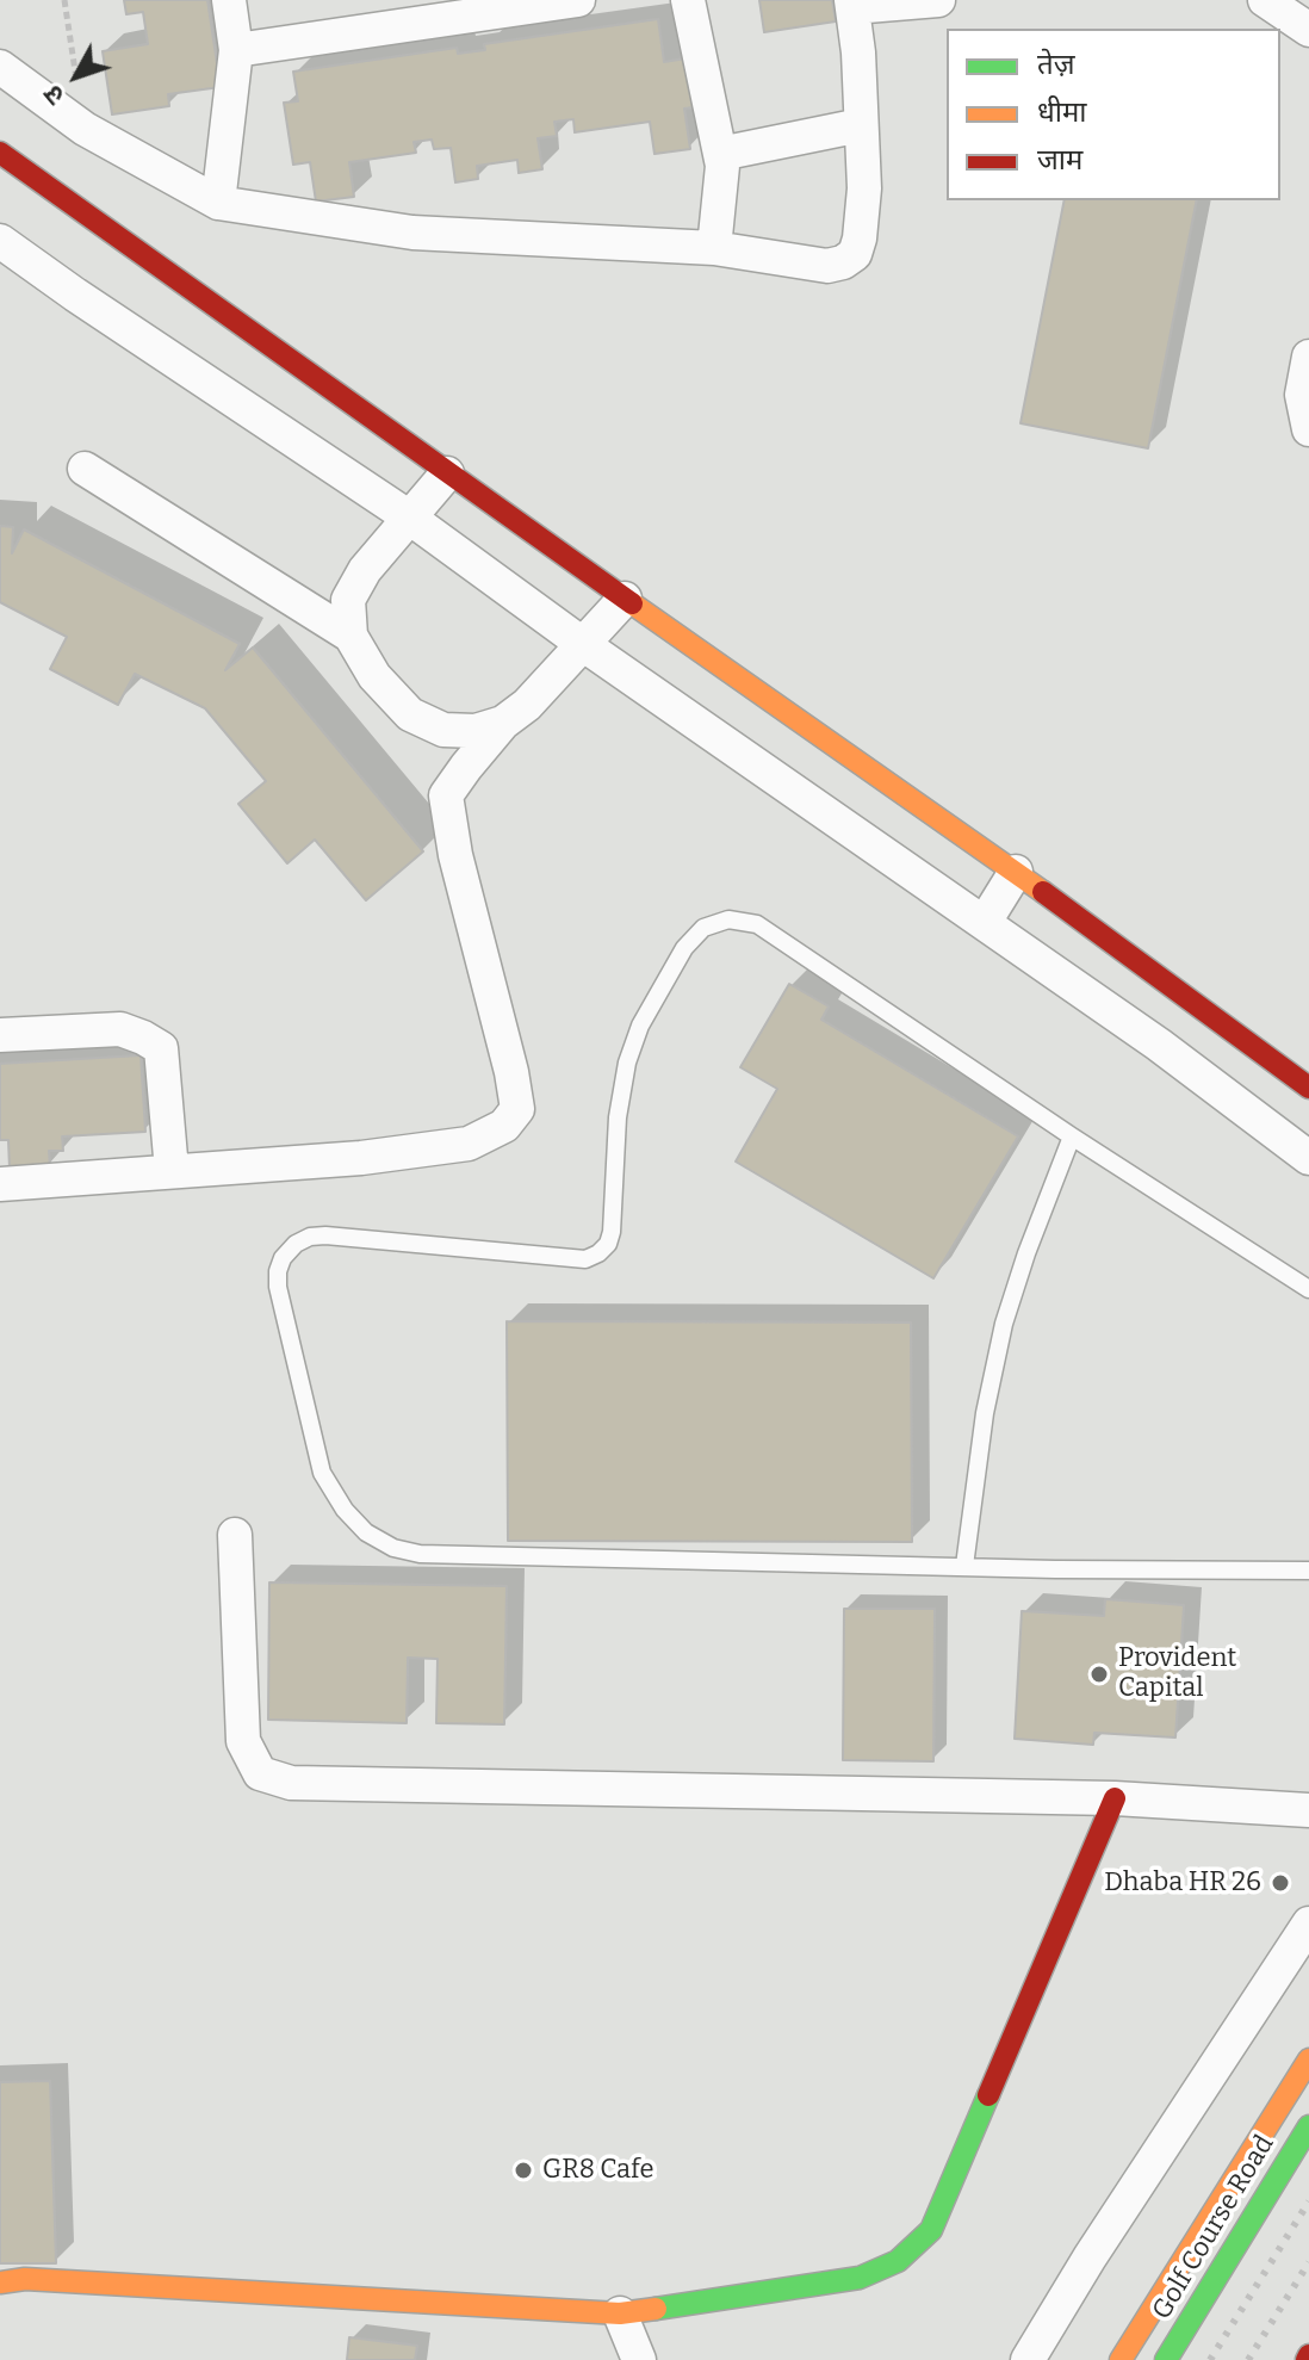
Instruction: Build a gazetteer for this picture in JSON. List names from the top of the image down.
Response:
{
  "streets": {
    "street": ["Golf Course Road"]
  },
  "places": ["Provident Capital", "Dhaba HR 26", "GR8 Cafe"],
  "legend": ["तेज़", "धीमा", "जाम"],
  "north": "bottom left"
}
